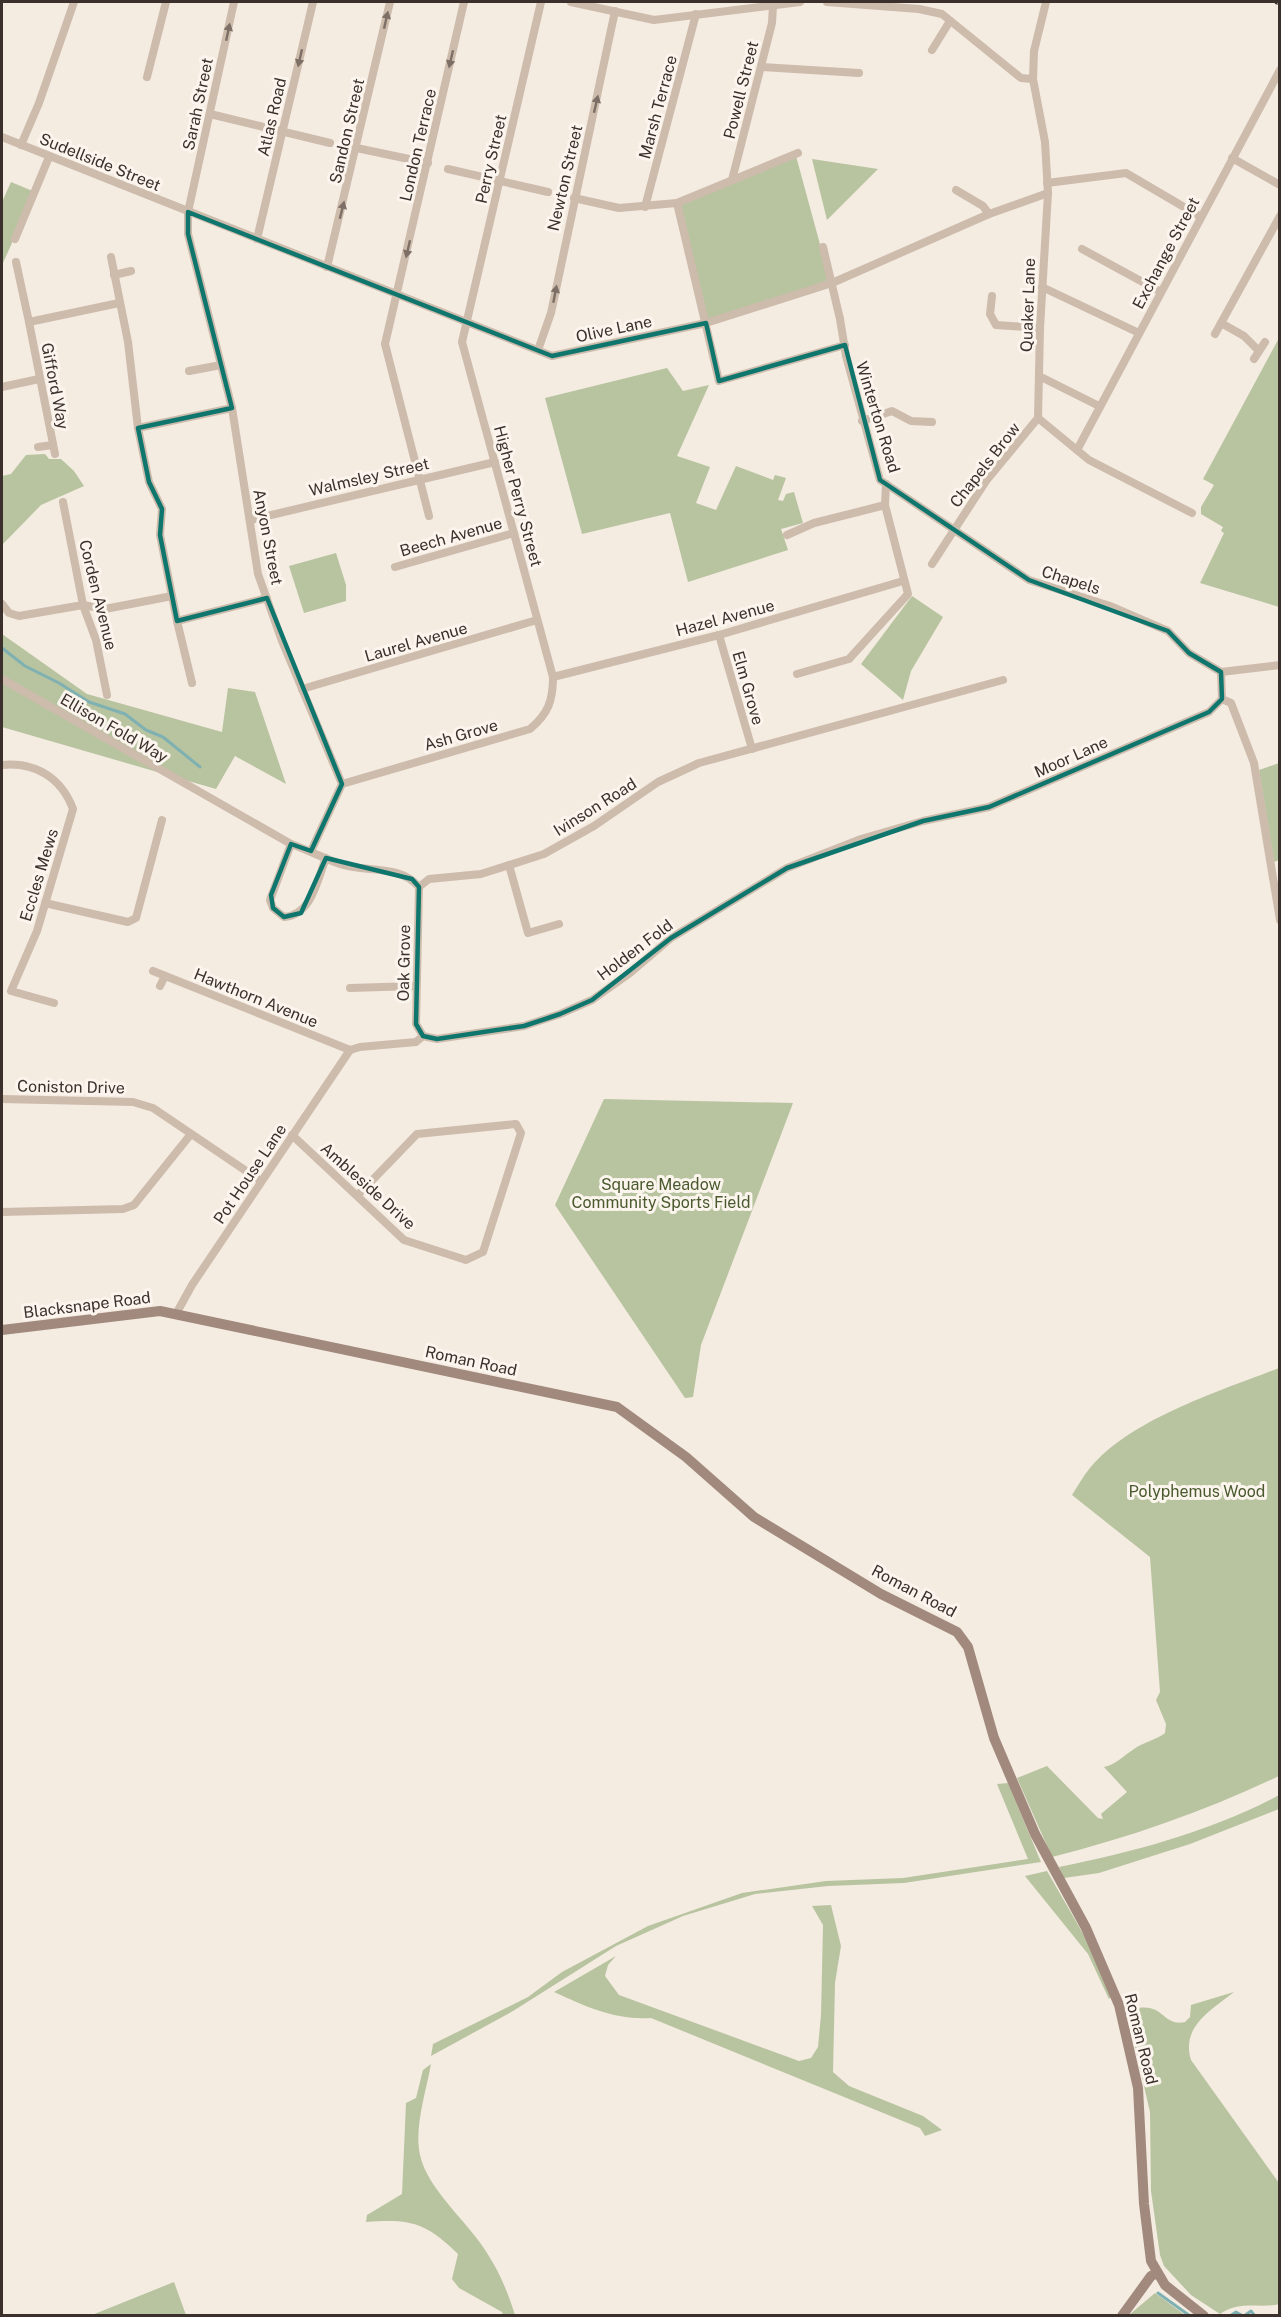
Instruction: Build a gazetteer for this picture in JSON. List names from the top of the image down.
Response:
{
  "streets": {
    "street": [
      "Powell Street",
      "Sarah Street",
      "Marsh Terrace",
      "Atlas Road",
      "Sandon Street",
      "London Terrace",
      "Perry Street",
      "Sudellside Street",
      "Newton Street",
      "Exchange Street",
      "Quaker Lane",
      "Olive Lane",
      "Gifford Way",
      "Winterton Road",
      "Chapels Brow",
      "Walmsley Street",
      "Higher Perry Street",
      "Anyon Street",
      "Beech Avenue",
      "Chapels",
      "Corden Avenue",
      "Hazel Avenue",
      "Laurel Avenue",
      "Elm Grove",
      "Ellison Fold Way",
      "Ash Grove",
      "Moor Lane",
      "Ivinson Road",
      "Eccles Mews",
      "Holden Fold",
      "Oak Grove",
      "Hawthorn Avenue",
      "Coniston Drive",
      "Pot House Lane",
      "Ambleside Drive",
      "Blacksnape Road",
      "Roman Road"
    ]
  },
  "crossings": [
    ["Sarah Street", "Sudellside Street"],
    ["Sarah Street", "Olive Lane"],
    ["Sarah Street", "Anyon Street"],
    ["Atlas Road", "Olive Lane"],
    ["Sandon Street", "Olive Lane"],
    ["London Terrace", "Olive Lane"],
    ["London Terrace", "Walmsley Street"],
    ["Perry Street", "Olive Lane"],
    ["Perry Street", "Higher Perry Street"],
    ["Sudellside Street", "Olive Lane"],
    ["Sudellside Street", "Anyon Street"],
    ["Newton Street", "Olive Lane"],
    ["Quaker Lane", "Olive Lane"],
    ["Quaker Lane", "Chapels Brow"],
    ["Olive Lane", "Winterton Road"],
    ["Olive Lane", "Higher Perry Street"],
    ["Olive Lane", "Anyon Street"],
    ["Winterton Road", "Chapels"],
    ["Winterton Road", "Hazel Avenue"],
    ["Chapels Brow", "Chapels"],
    ["Walmsley Street", "Higher Perry Street"],
    ["Walmsley Street", "Anyon Street"],
    ["Higher Perry Street", "Beech Avenue"],
    ["Higher Perry Street", "Hazel Avenue"],
    ["Higher Perry Street", "Laurel Avenue"],
    ["Higher Perry Street", "Ash Grove"],
    ["Anyon Street", "Laurel Avenue"],
    ["Anyon Street", "Ash Grove"],
    ["Hazel Avenue", "Elm Grove"],
    ["Hazel Avenue", "Ash Grove"],
    ["Elm Grove", "Ivinson Road"],
    ["Moor Lane", "Holden Fold"],
    ["Ivinson Road", "Oak Grove"],
    ["Holden Fold", "Oak Grove"],
    ["Holden Fold", "Hawthorn Avenue"],
    ["Holden Fold", "Pot House Lane"],
    ["Hawthorn Avenue", "Pot House Lane"],
    ["Coniston Drive", "Pot House Lane"],
    ["Pot House Lane", "Ambleside Drive"],
    ["Pot House Lane", "Blacksnape Road"],
    ["Pot House Lane", "Roman Road"],
    ["Blacksnape Road", "Roman Road"]
  ],
  "one_way": [
    "Sarah Street",
    "Atlas Road",
    "Sandon Street",
    "London Terrace",
    "Newton Street"
  ],
  "parks": ["Square Meadow Community Sports Field", "Polyphemus Wood"]
}
